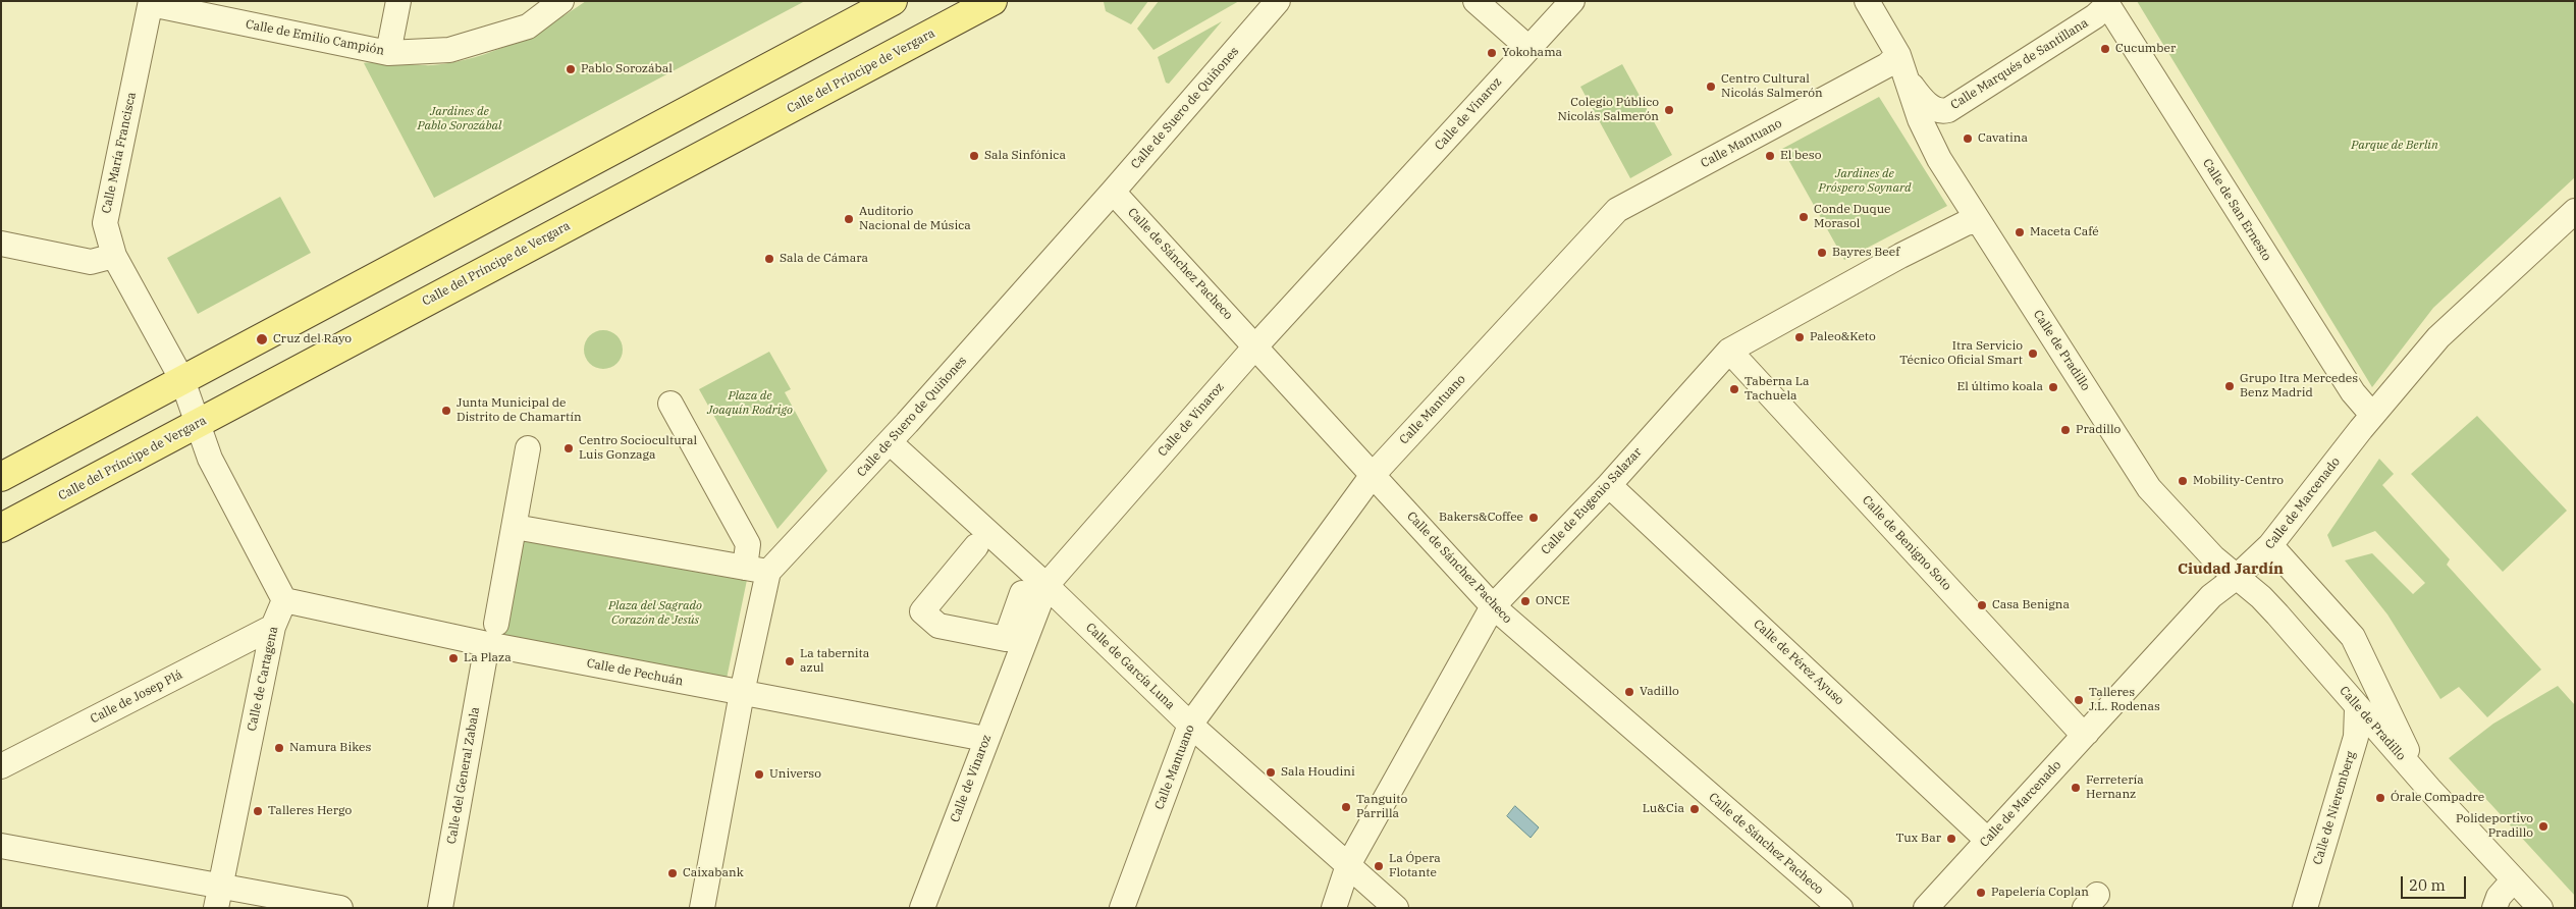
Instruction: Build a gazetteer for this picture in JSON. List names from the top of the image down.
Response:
{
  "streets": {
    "main road": ["Calle del Príncipe de Vergara"],
    "street": [
      "Calle de Emilio Campión",
      "Calle Marqués de Santillana",
      "Calle de Suero de Quiñones",
      "Calle de Vinaroz",
      "Calle Mantuano",
      "Calle María Francisca",
      "Calle de San Ernesto",
      "Calle de Sánchez Pacheco",
      "Calle de Pradillo",
      "Calle de Eugenio Salazar",
      "Calle de Marcenado",
      "Calle de Benigno Soto",
      "Calle de Pérez Ayuso",
      "Calle de García Luna",
      "Calle de Pechuán",
      "Calle de Cartagena",
      "Calle de Josep Plá",
      "Calle del General Zabala",
      "Calle de Nieremberg"
    ]
  },
  "crossings": [
    ["Calle de Emilio Campión", "Calle María Francisca"],
    ["Calle Marqués de Santillana", "Calle de San Ernesto"],
    ["Calle Marqués de Santillana", "Calle de Pradillo"],
    ["Calle de Suero de Quiñones", "Calle de Sánchez Pacheco"],
    ["Calle de Suero de Quiñones", "Calle de García Luna"],
    ["Calle de Vinaroz", "Calle de Sánchez Pacheco"],
    ["Calle de Vinaroz", "Calle de García Luna"],
    ["Calle de Vinaroz", "Calle de Pechuán"],
    ["Calle Mantuano", "Calle de Sánchez Pacheco"],
    ["Calle Mantuano", "Calle de Pradillo"],
    ["Calle Mantuano", "Calle de García Luna"],
    ["Calle de San Ernesto", "Calle de Marcenado"],
    ["Calle de Sánchez Pacheco", "Calle de Eugenio Salazar"],
    ["Calle de Pradillo", "Calle de Eugenio Salazar"],
    ["Calle de Pradillo", "Calle de Marcenado"],
    ["Calle de Pradillo", "Calle de Nieremberg"],
    ["Calle de Eugenio Salazar", "Calle de Benigno Soto"],
    ["Calle de Eugenio Salazar", "Calle de Pérez Ayuso"],
    ["Calle de Eugenio Salazar", "Calle de García Luna"],
    ["Calle de Marcenado", "Calle de Benigno Soto"],
    ["Calle de Marcenado", "Calle de Pérez Ayuso"],
    ["Calle de Pechuán", "Calle de Cartagena"],
    ["Calle de Pechuán", "Calle del General Zabala"],
    ["Calle de Cartagena", "Calle de Josep Plá"]
  ],
  "districts": ["Ciudad Jardín"],
  "parks": [
    "Jardines de Pablo Sorozábal",
    "Parque de Berlín",
    "Jardines de Próspero Soynard",
    "Plaza de Joaquín Rodrigo",
    "Plaza del Sagrado Corazón de Jesús"
  ],
  "places": [
    "Cucumber",
    "Yokohama",
    "Pablo Sorozábal",
    "Centro Cultural Nicolás Salmerón",
    "Colegio Público Nicolás Salmerón",
    "Cavatina",
    "Sala Sinfónica",
    "El beso",
    "Conde Duque Morasol",
    "Auditorio Nacional de Música",
    "Maceta Café",
    "Bayres Beef",
    "Sala de Cámara",
    "Paleo&Keto",
    "Cruz del Rayo",
    "Itra Servicio Técnico Oficial Smart",
    "Grupo Itra Mercedes Benz Madrid",
    "El último koala",
    "Taberna La Tachuela",
    "Junta Municipal de Distrito de Chamartín",
    "Pradillo",
    "Centro Sociocultural Luis Gonzaga",
    "Mobility-Centro",
    "Bakers&Coffee",
    "ONCE",
    "Casa Benigna",
    "La Plaza",
    "La tabernita azul",
    "Vadillo",
    "Talleres J.L. Rodenas",
    "Namura Bikes",
    "Sala Houdini",
    "Universo",
    "Ferretería Hernanz",
    "Órale Compadre",
    "Tanguito Parrilla",
    "Lu&Cia",
    "Talleres Hergo",
    "Polideportivo Pradillo",
    "Tux Bar",
    "La Ópera Flotante",
    "Caixabank",
    "Papelería Coplan"
  ],
  "scale_bar": "20 m"
}
